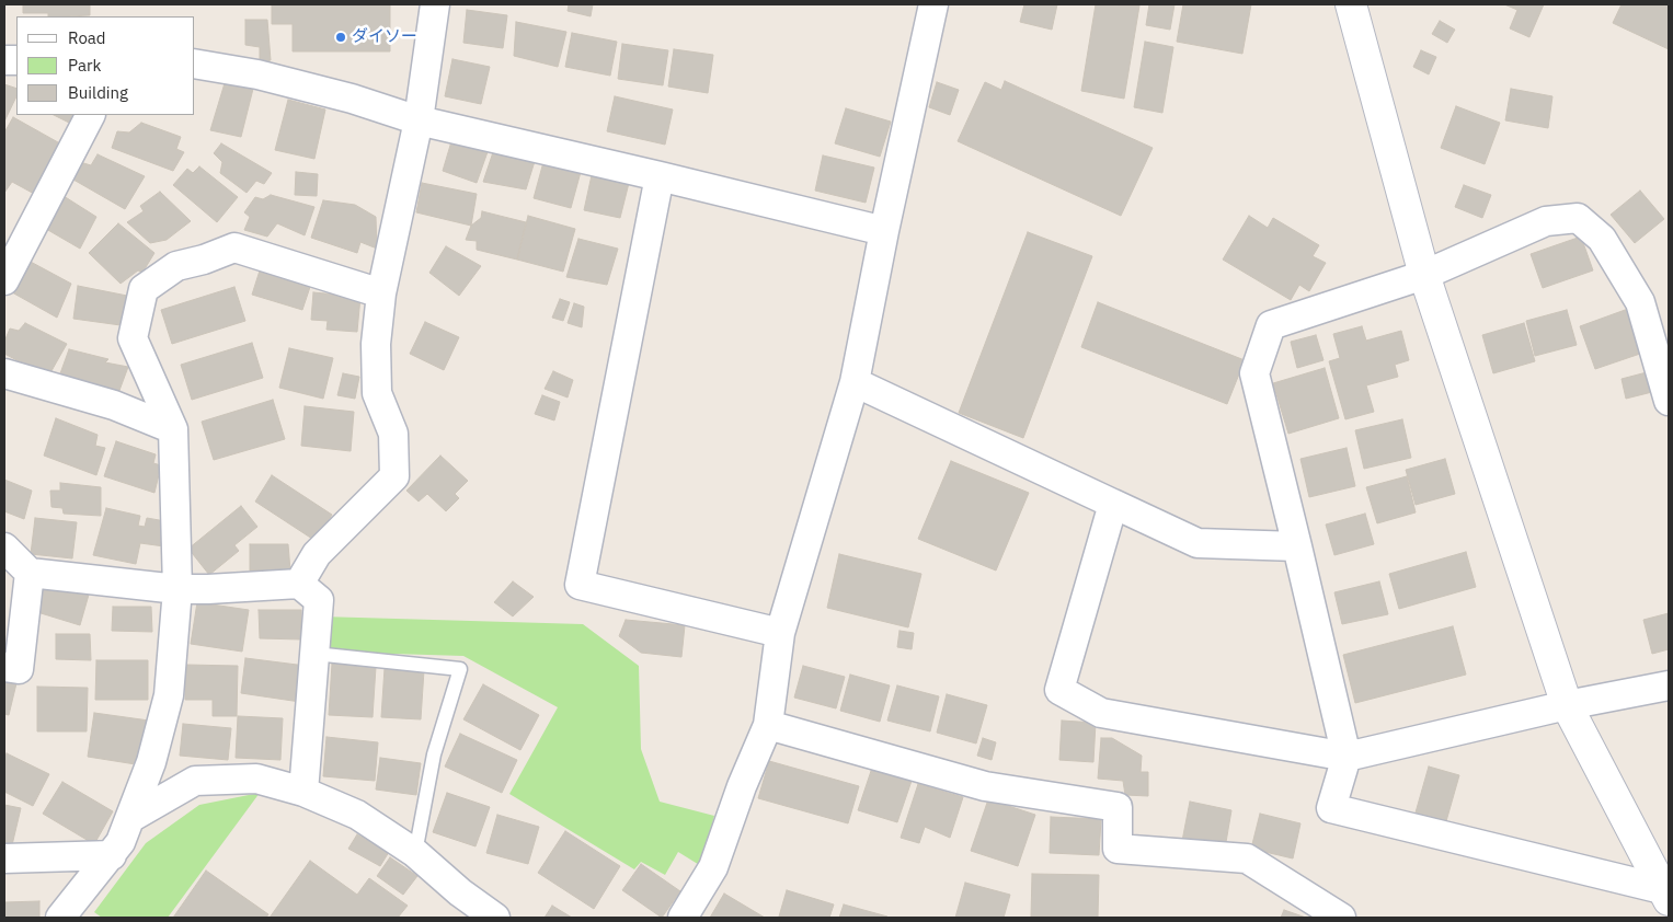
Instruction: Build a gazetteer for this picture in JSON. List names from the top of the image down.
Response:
{
  "places": ["ダイソー"],
  "legend": ["Road", "Park", "Building"]
}
